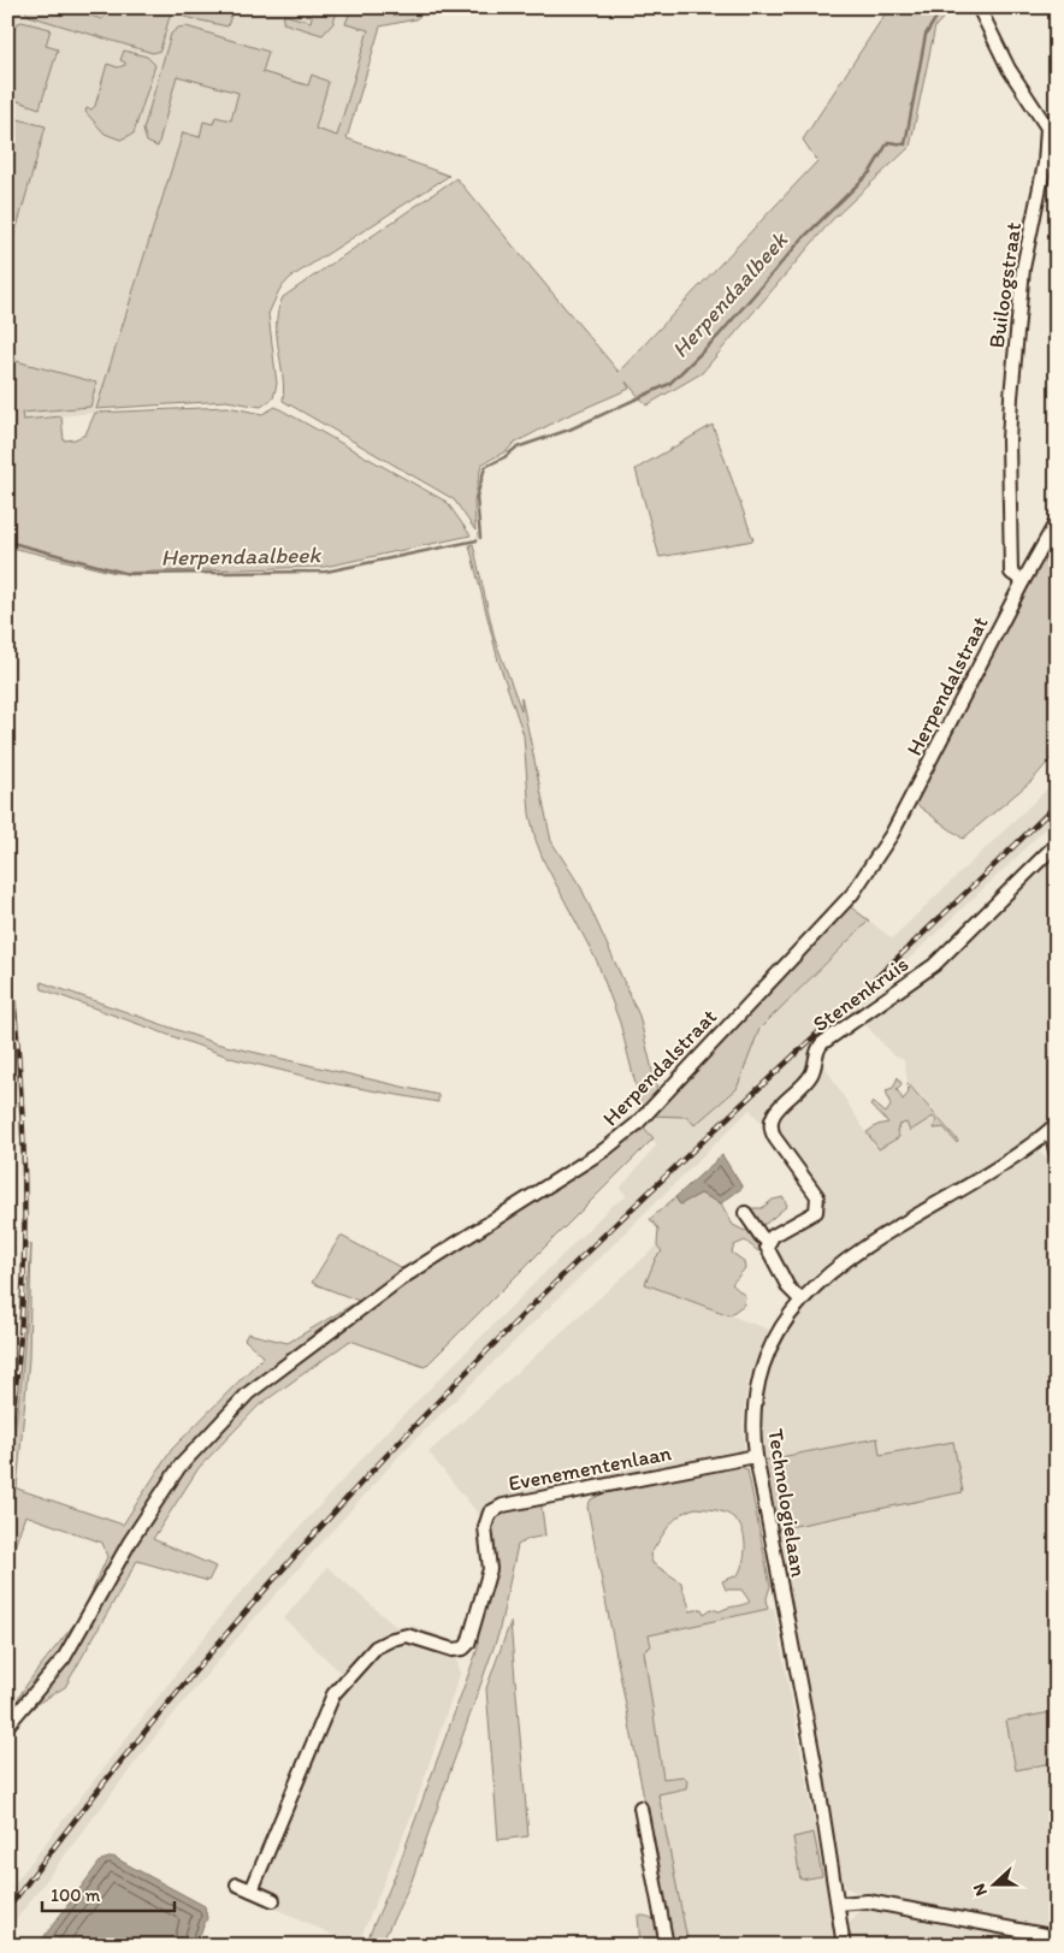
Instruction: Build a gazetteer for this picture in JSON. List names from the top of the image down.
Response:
{
  "streets": {
    "street": [
      "Builoogstraat",
      "Herpendalstraat",
      "Stenenkruis",
      "Evenementenlaan",
      "Technologielaan"
    ]
  },
  "crossings": [
    ["Builoogstraat", "Herpendalstraat"],
    ["Evenementenlaan", "Technologielaan"]
  ],
  "water": ["Herpendaalbeek"],
  "scale_bar": "100 m",
  "north": "left"
}
